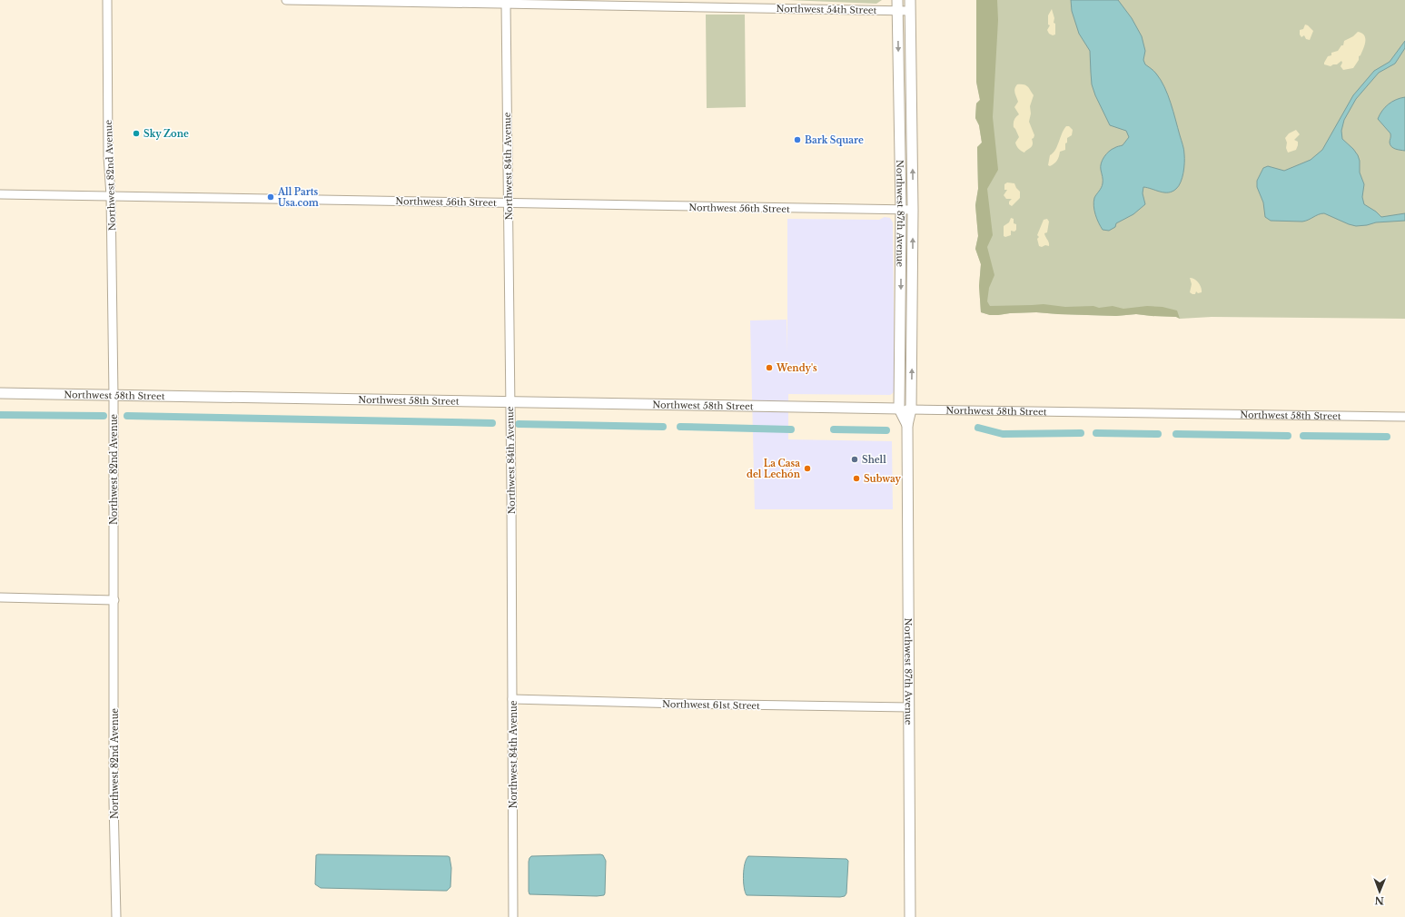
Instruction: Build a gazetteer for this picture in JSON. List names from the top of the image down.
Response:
{
  "streets": {
    "main road": ["Northwest 87th Avenue", "Northwest 58th Street"],
    "street": [
      "Northwest 54th Street",
      "Northwest 84th Avenue",
      "Northwest 82nd Avenue",
      "Northwest 56th Street",
      "Northwest 61st Street"
    ]
  },
  "crossings": [
    ["Northwest 54th Street", "Northwest 84th Avenue"],
    ["Northwest 54th Street", "Northwest 87th Avenue"],
    ["Northwest 84th Avenue", "Northwest 56th Street"],
    ["Northwest 84th Avenue", "Northwest 58th Street"],
    ["Northwest 84th Avenue", "Northwest 61st Street"],
    ["Northwest 82nd Avenue", "Northwest 56th Street"],
    ["Northwest 82nd Avenue", "Northwest 58th Street"],
    ["Northwest 56th Street", "Northwest 87th Avenue"],
    ["Northwest 87th Avenue", "Northwest 58th Street"],
    ["Northwest 87th Avenue", "Northwest 61st Street"]
  ],
  "places": [
    "Sky Zone",
    "Bark Square",
    "All Parts Usa.com",
    "Wendy's",
    "Shell",
    "La Casa del Lechón",
    "Subway"
  ],
  "north": "bottom"
}
